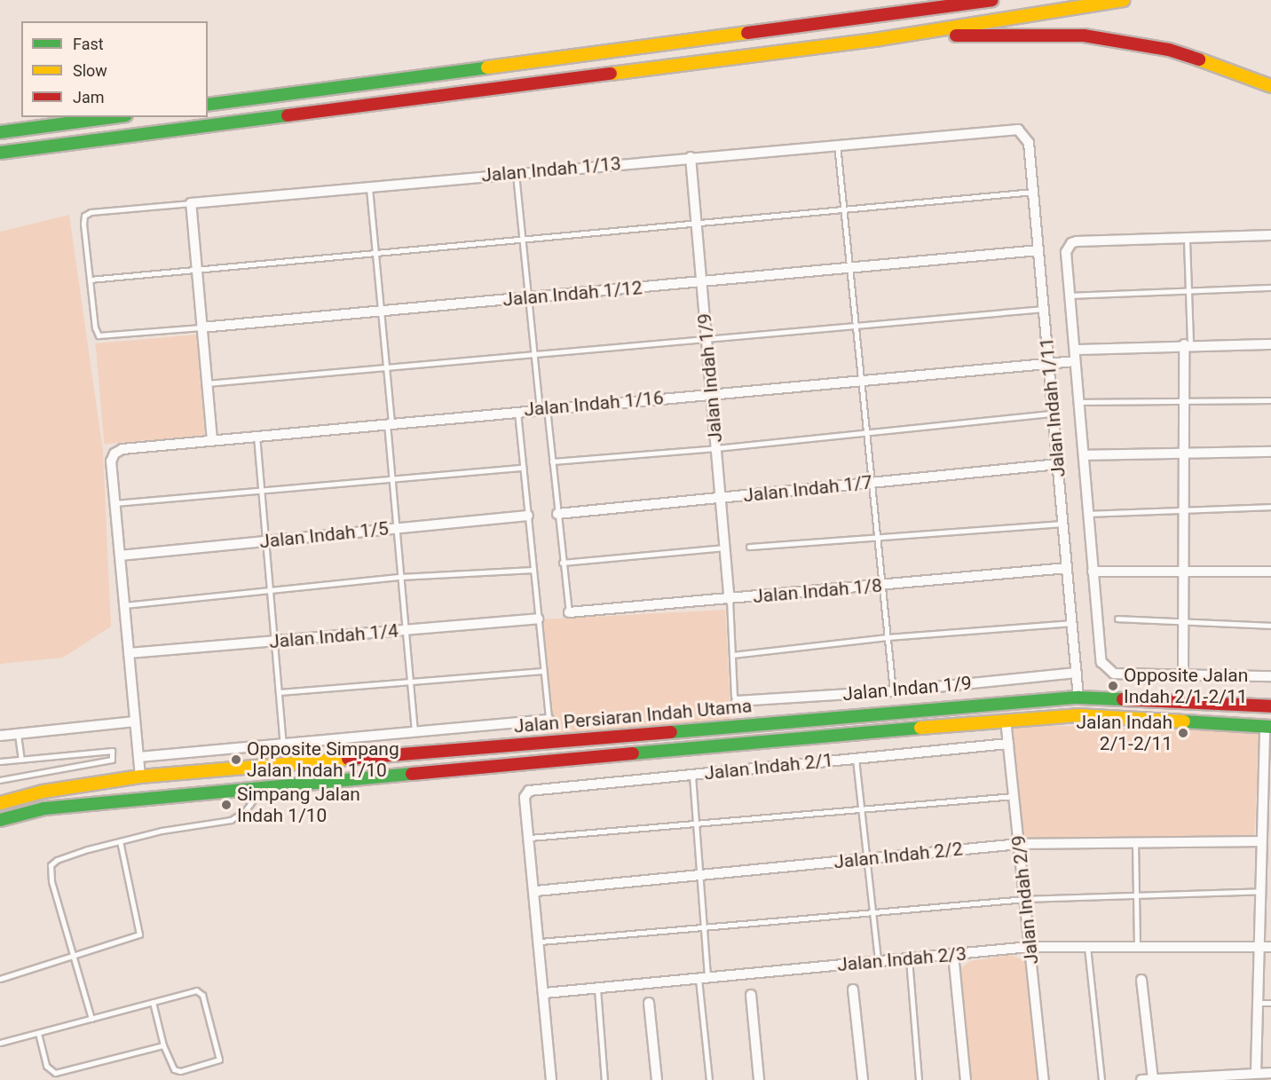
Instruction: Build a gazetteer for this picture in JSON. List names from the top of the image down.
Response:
{
  "streets": {
    "main road": ["Jalan Persiaran Indah Utama"],
    "street": [
      "Jalan Indah 1/13",
      "Jalan Indah 1/12",
      "Jalan Indah 1/9",
      "Jalan Indah 1/16",
      "Jalan Indah 1/11",
      "Jalan Indah 1/7",
      "Jalan Indah 1/5",
      "Jalan Indah 1/8",
      "Jalan Indah 1/4",
      "Jalan Indan 1/9",
      "Jalan Indah 2/1",
      "Jalan Indah 2/2",
      "Jalan Indah 2/9",
      "Jalan Indah 2/3"
    ]
  },
  "crossings": [
    ["Jalan Indah 1/13", "Jalan Indah 1/12"],
    ["Jalan Indah 1/13", "Jalan Indah 1/9"],
    ["Jalan Indah 1/13", "Jalan Indah 1/11"],
    ["Jalan Indah 1/12", "Jalan Indah 1/9"],
    ["Jalan Indah 1/12", "Jalan Indah 1/11"],
    ["Jalan Indah 1/9", "Jalan Indah 1/16"],
    ["Jalan Indah 1/9", "Jalan Indah 1/7"],
    ["Jalan Indah 1/9", "Jalan Indah 1/8"],
    ["Jalan Indah 1/16", "Jalan Indah 1/11"],
    ["Jalan Indah 1/11", "Jalan Indah 1/7"],
    ["Jalan Indah 1/11", "Jalan Indah 1/8"],
    ["Jalan Indah 1/11", "Jalan Indan 1/9"],
    ["Jalan Indah 1/11", "Jalan Persiaran Indah Utama"],
    ["Jalan Persiaran Indah Utama", "Jalan Indah 2/9"],
    ["Jalan Indah 2/1", "Jalan Indah 2/9"],
    ["Jalan Indah 2/2", "Jalan Indah 2/9"],
    ["Jalan Indah 2/9", "Jalan Indah 2/3"]
  ],
  "places": [
    "Opposite Jalan Indah 2/1-2/11",
    "Jalan Indah 2/1-2/11",
    "Opposite Simpang Jalan Indah 1/10",
    "Simpang Jalan Indah 1/10"
  ],
  "legend": ["Fast", "Slow", "Jam"]
}
